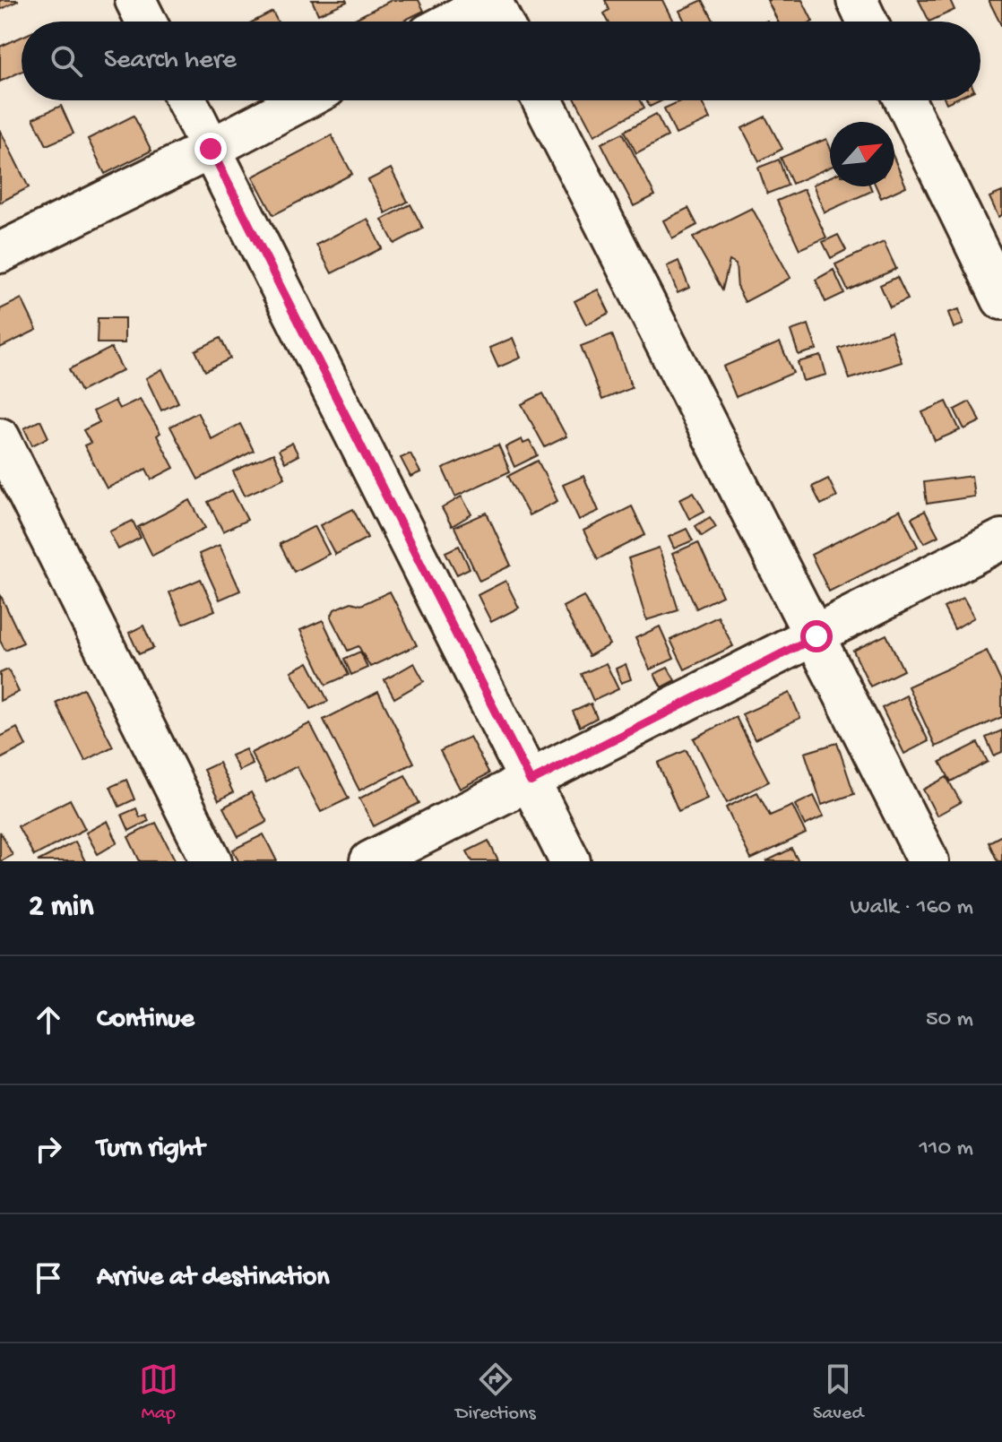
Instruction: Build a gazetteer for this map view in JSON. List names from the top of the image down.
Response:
{
  "north": "top right",
  "page": {
    "search": "Search here",
    "heading": ["2 min", "Walk · 160 m"],
    "list": [
      ["Continue", "50 m"],
      ["Turn right", "110 m"],
      "Arrive at destination"
    ],
    "nav": ["Map", "Directions", "Saved"]
  }
}
